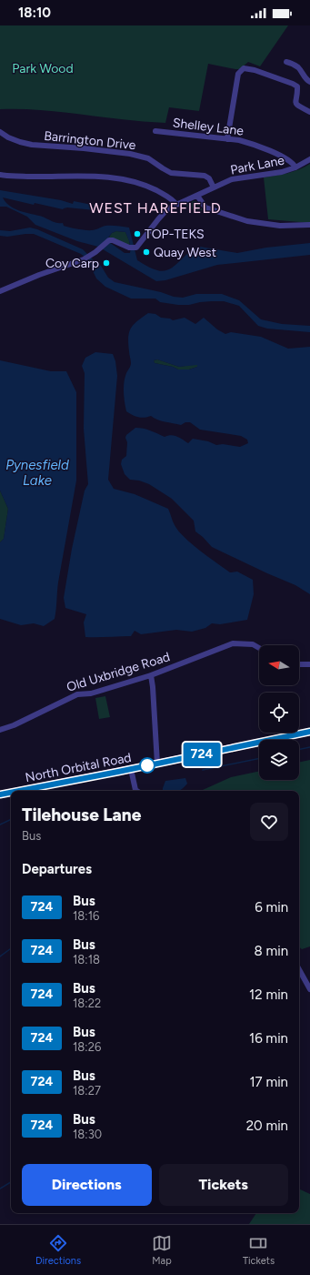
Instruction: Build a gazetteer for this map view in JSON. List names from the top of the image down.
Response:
{
  "streets": {
    "main road": ["North Orbital Road"],
    "street": [
      "Shelley Lane",
      "Barrington Drive",
      "Park Lane",
      "Old Uxbridge Road"
    ]
  },
  "crossings": [
    ["Shelley Lane", "Park Lane"],
    ["Barrington Drive", "Park Lane"]
  ],
  "districts": ["WEST HAREFIELD"],
  "water": ["Pynesfield Lake"],
  "parks": ["Park Wood"],
  "places": ["TOP-TEKS", "Quay West", "Coy Carp"],
  "lines": ["bus line 724"],
  "north": "left",
  "page": {
    "status": "18:10",
    "on_map": "724",
    "heading": [
      ["Tilehouse Lane", "Bus"],
      "Departures"
    ],
    "list": [
      {
        "mark": "724",
        "name": "Bus",
        "note": "18:16",
        "value": "6 min"
      },
      {
        "mark": "724",
        "name": "Bus",
        "note": "18:18",
        "value": "8 min"
      },
      {
        "mark": "724",
        "name": "Bus",
        "note": "18:22",
        "value": "12 min"
      },
      {
        "mark": "724",
        "name": "Bus",
        "note": "18:26",
        "value": "16 min"
      },
      {
        "mark": "724",
        "name": "Bus",
        "note": "18:27",
        "value": "17 min"
      },
      {
        "mark": "724",
        "name": "Bus",
        "note": "18:30",
        "value": "20 min"
      }
    ],
    "buttons": ["Directions", "Tickets"],
    "tabs": ["Directions", "Map", "Tickets"]
  }
}
